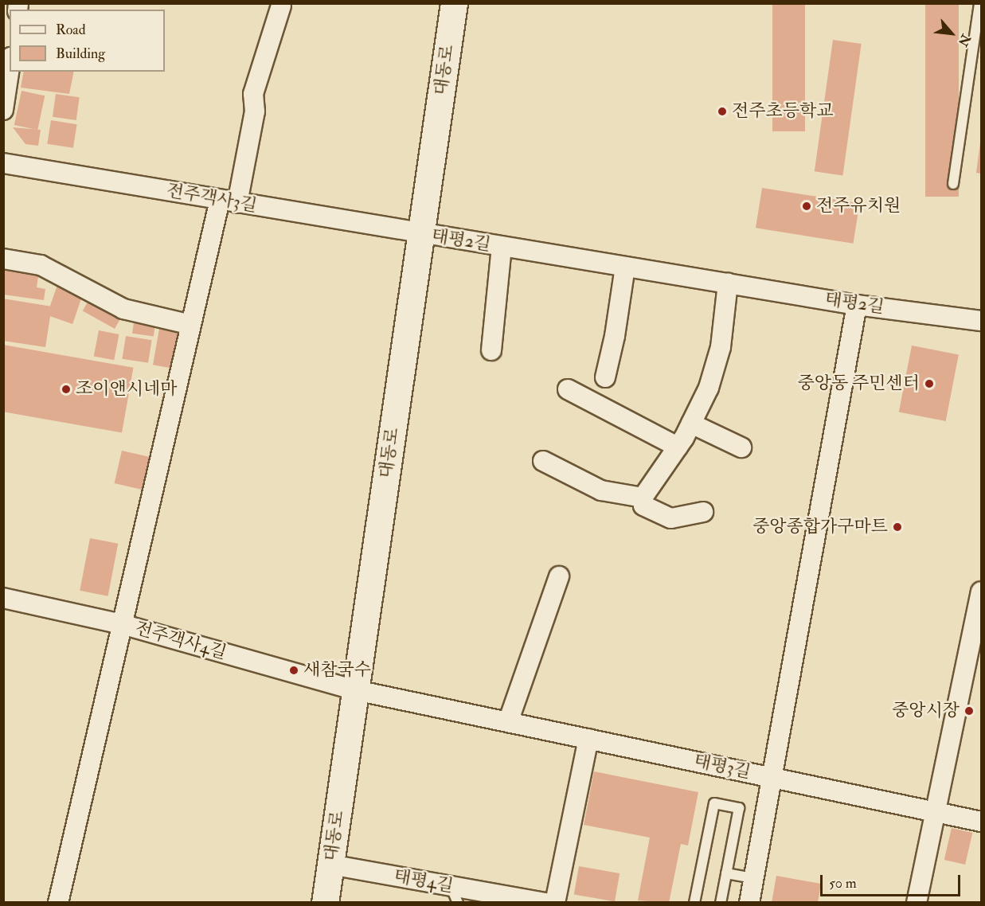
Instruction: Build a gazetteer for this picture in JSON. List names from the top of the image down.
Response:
{
  "streets": {
    "street": [
      "대동로",
      "전주객사3길",
      "태평2길",
      "전주객사4길",
      "태평3길",
      "태평4길"
    ]
  },
  "crossings": [
    ["대동로", "전주객사3길"],
    ["대동로", "태평2길"],
    ["대동로", "전주객사4길"],
    ["대동로", "태평3길"],
    ["대동로", "태평4길"],
    ["전주객사3길", "태평2길"],
    ["전주객사4길", "태평3길"]
  ],
  "places": [
    "전주초등학교",
    "전주유치원",
    "중앙동 주민센터",
    "조이앤시네마",
    "중앙종합가구마트",
    "새참국수",
    "중앙시장"
  ],
  "legend": ["Road", "Building"],
  "scale_bar": "50 m",
  "north": "bottom right"
}
